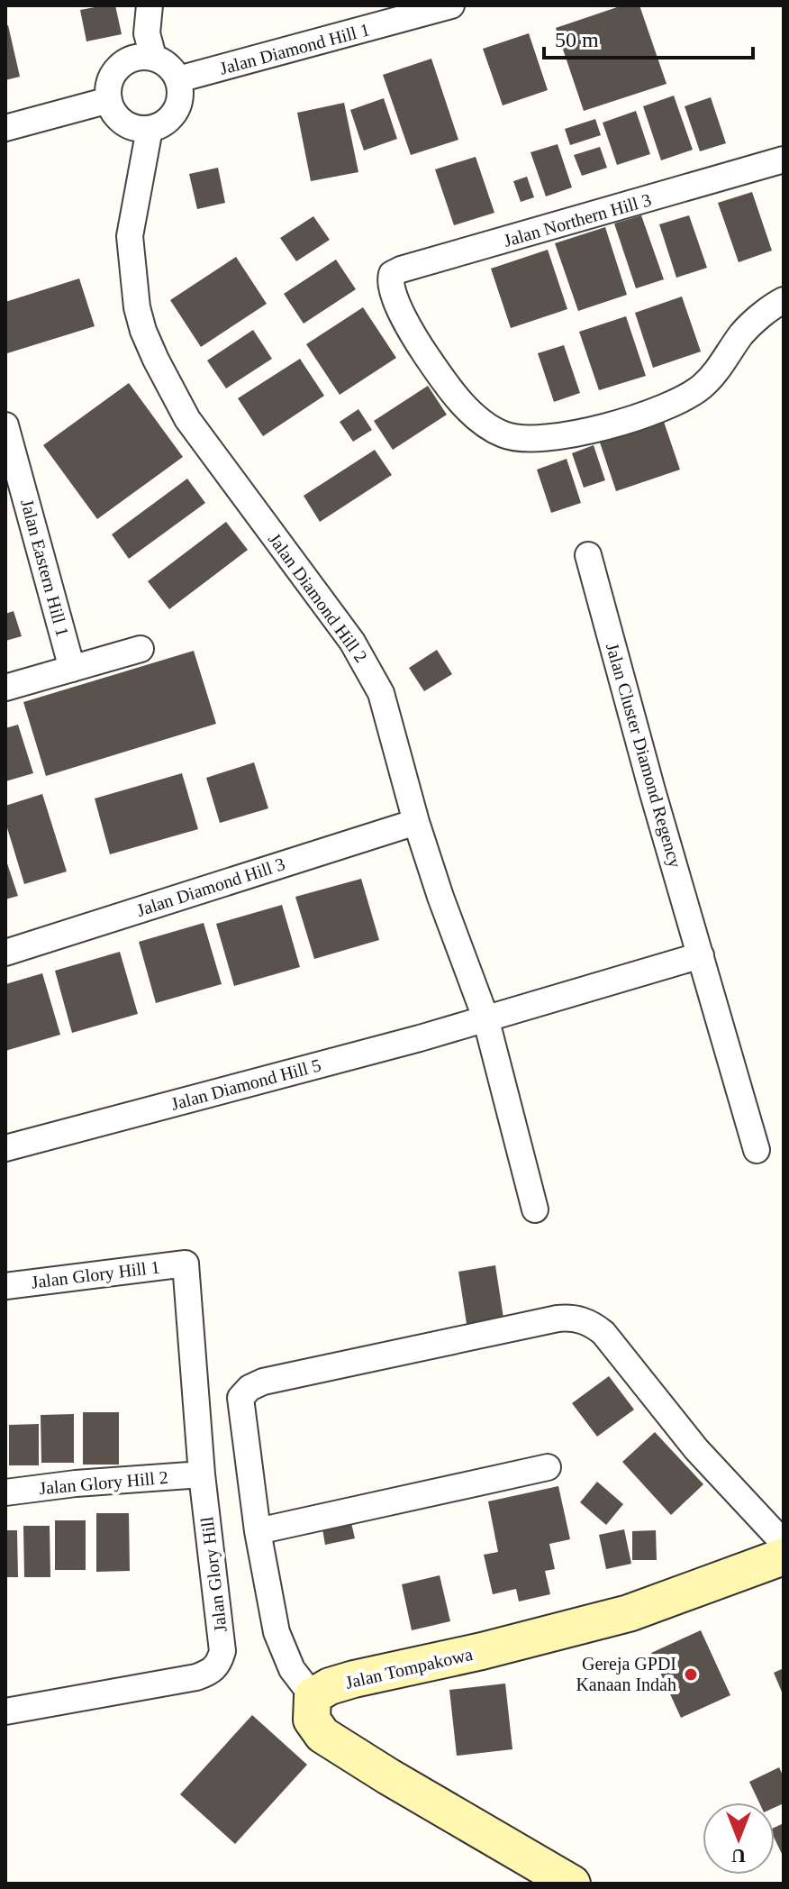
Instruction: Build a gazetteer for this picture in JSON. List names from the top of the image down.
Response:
{
  "streets": {
    "street": [
      "Jalan Diamond Hill 1",
      "Jalan Northern Hill 3",
      "Jalan Eastern Hill 1",
      "Jalan Diamond Hill 2",
      "Jalan Cluster Diamond Regency",
      "Jalan Diamond Hill 3",
      "Jalan Diamond Hill 5",
      "Jalan Glory Hill 1",
      "Jalan Glory Hill 2",
      "Jalan Glory Hill",
      "Jalan Tompakowa"
    ]
  },
  "crossings": [
    ["Jalan Diamond Hill 1", "Jalan Diamond Hill 2"],
    ["Jalan Diamond Hill 2", "Jalan Diamond Hill 3"],
    ["Jalan Diamond Hill 2", "Jalan Diamond Hill 5"],
    ["Jalan Glory Hill 1", "Jalan Glory Hill"],
    ["Jalan Glory Hill 2", "Jalan Glory Hill"]
  ],
  "places": ["Gereja GPDI Kanaan Indah"],
  "scale_bar": "50 m",
  "north": "bottom"
}
